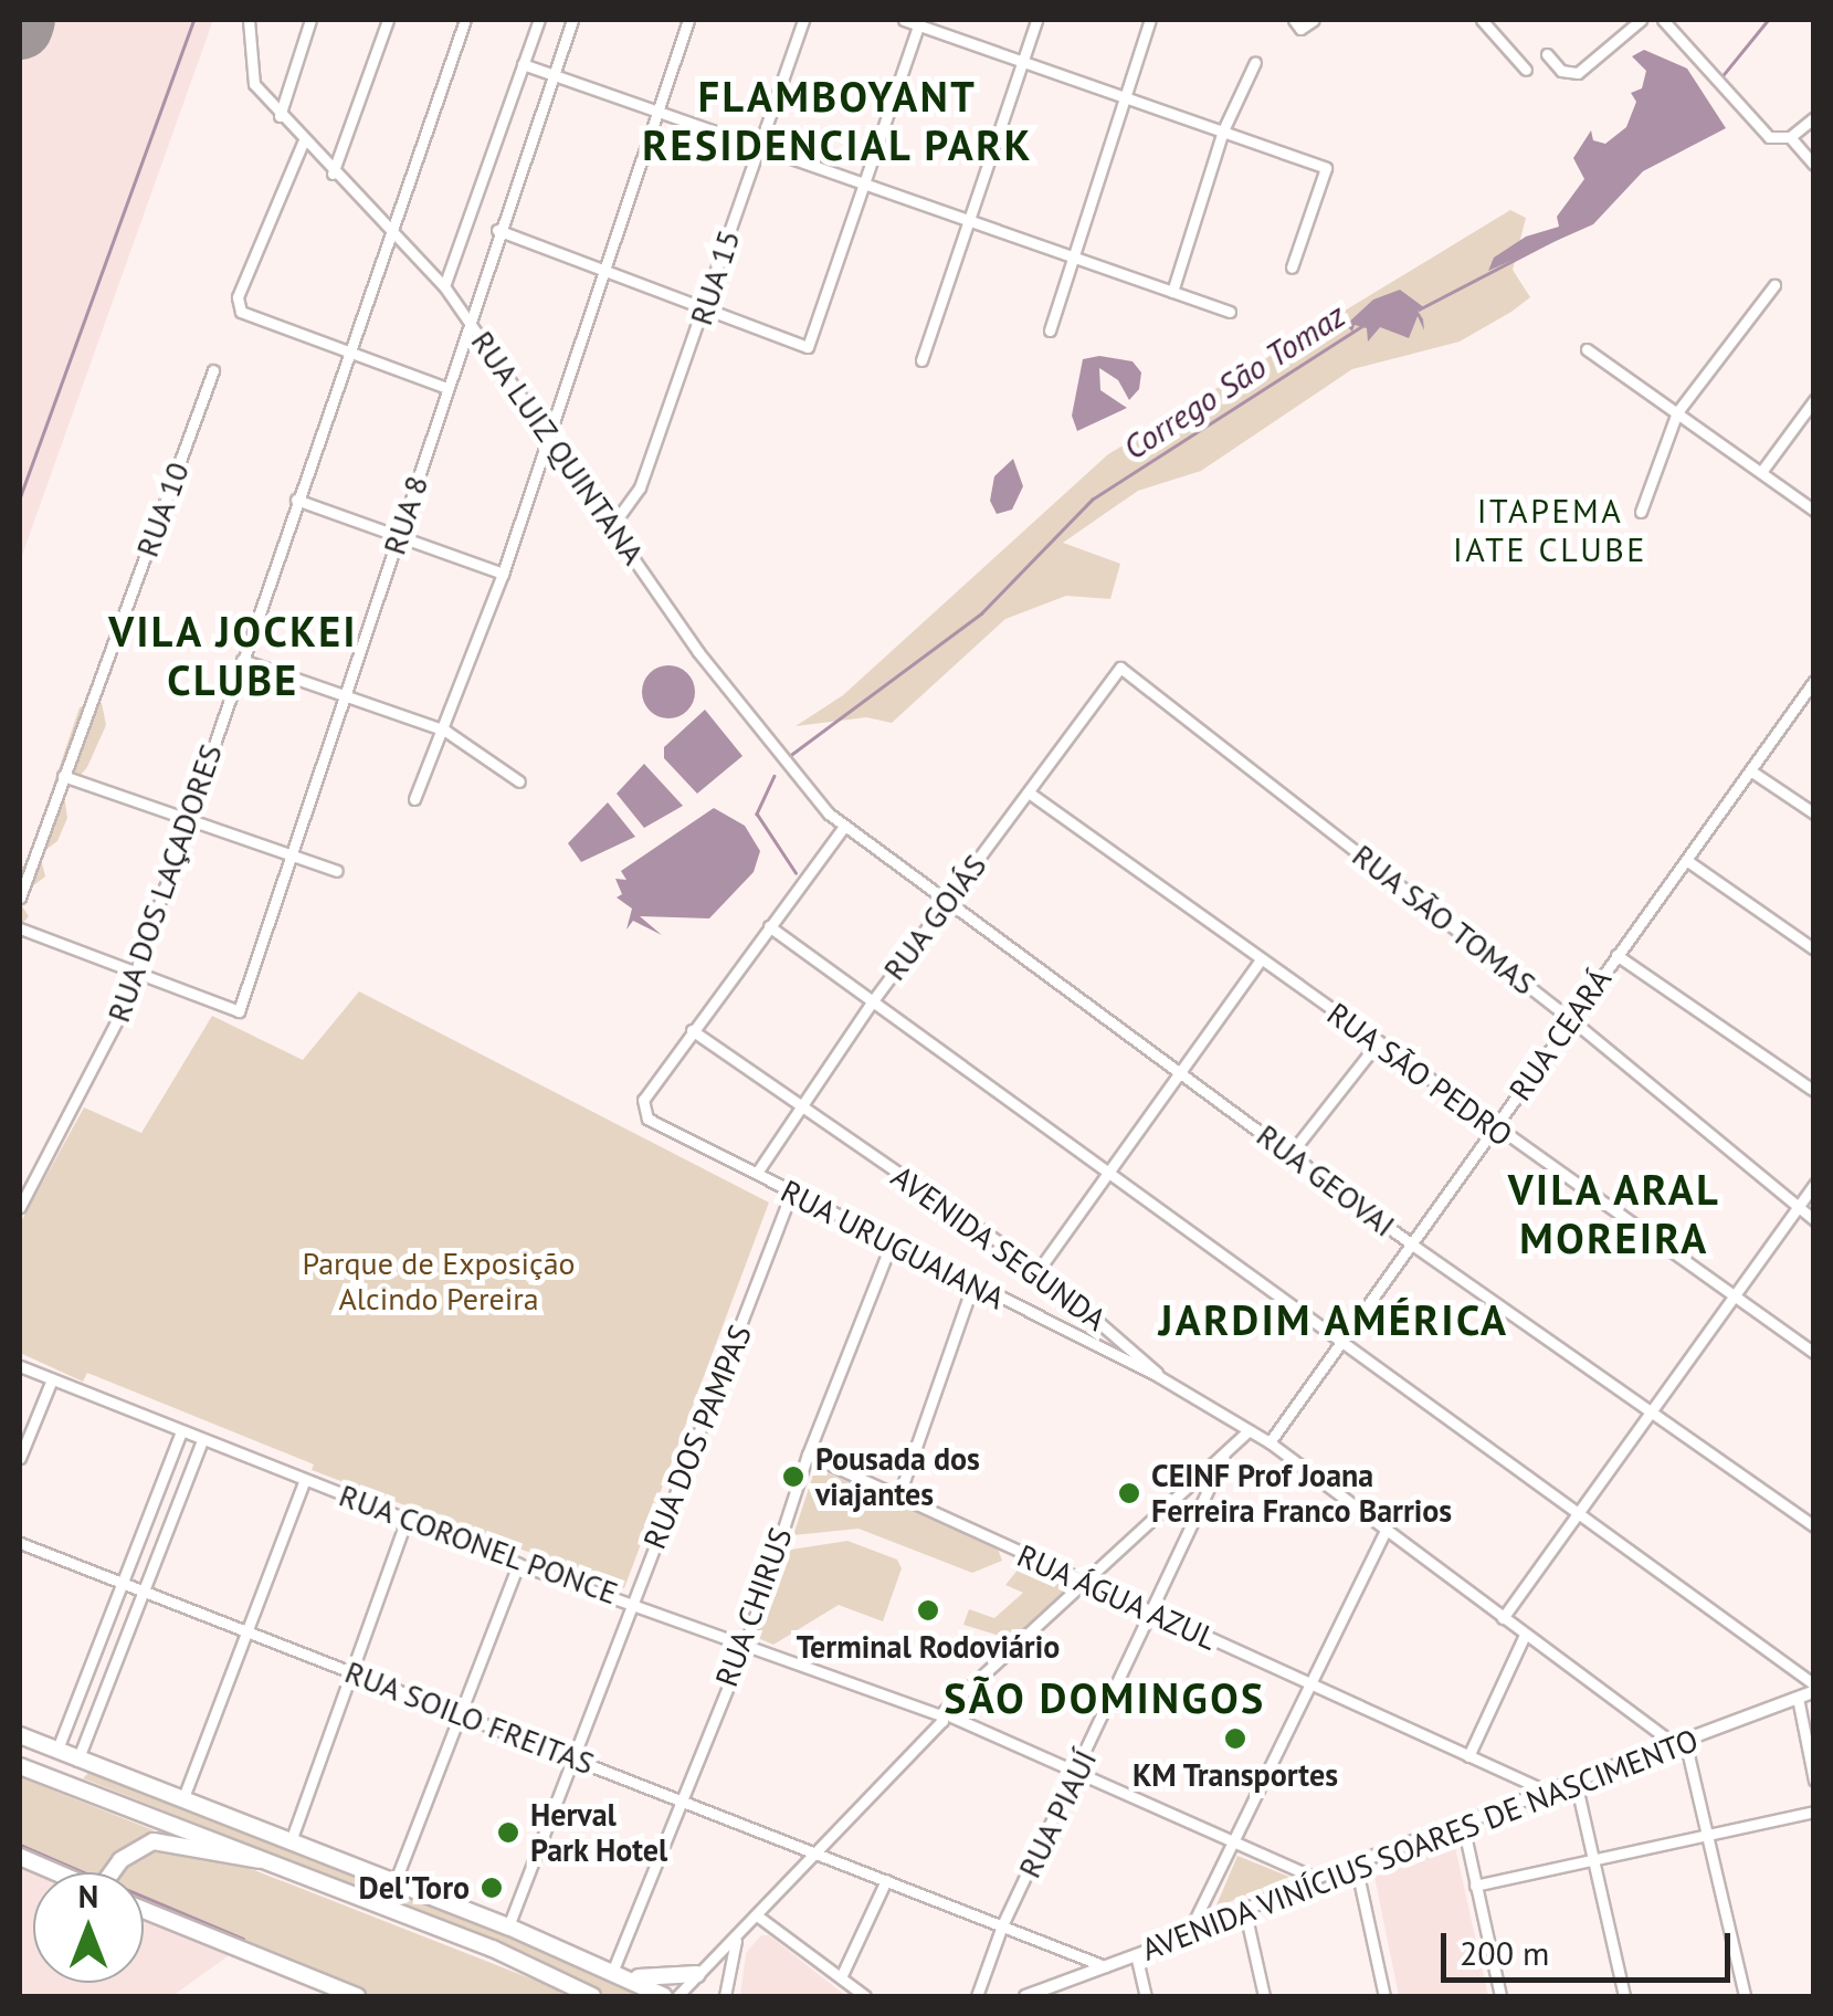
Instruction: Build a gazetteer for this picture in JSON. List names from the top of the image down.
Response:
{
  "streets": {
    "street": [
      "RUA 15",
      "RUA LUIZ QUINTANA",
      "RUA 10",
      "RUA 8",
      "RUA DOS LAÇADORES",
      "RUA GOIÁS",
      "RUA SÃO TOMAS",
      "RUA CEARÁ",
      "RUA SÃO PEDRO",
      "RUA GEOVAI",
      "RUA URUGUAIANA",
      "AVENIDA SEGUNDA",
      "RUA DOS PAMPAS",
      "RUA CORONEL PONCE",
      "RUA ÁGUA AZUL",
      "RUA CHIRUS",
      "RUA SOILO FREITAS",
      "RUA PIAUÍ",
      "AVENIDA VINÍCIUS SOARES DE NASCIMENTO"
    ]
  },
  "crossings": [
    ["RUA 15", "RUA LUIZ QUINTANA"],
    ["RUA LUIZ QUINTANA", "RUA 8"],
    ["RUA LUIZ QUINTANA", "RUA DOS LAÇADORES"],
    ["RUA LUIZ QUINTANA", "RUA GEOVAI"],
    ["RUA 8", "RUA DOS LAÇADORES"],
    ["RUA GOIÁS", "RUA SÃO TOMAS"],
    ["RUA GOIÁS", "RUA SÃO PEDRO"],
    ["RUA GOIÁS", "RUA GEOVAI"],
    ["RUA GOIÁS", "RUA URUGUAIANA"],
    ["RUA GOIÁS", "AVENIDA SEGUNDA"],
    ["RUA SÃO TOMAS", "RUA CEARÁ"],
    ["RUA CEARÁ", "RUA SÃO PEDRO"],
    ["RUA CEARÁ", "RUA GEOVAI"],
    ["RUA CEARÁ", "AVENIDA SEGUNDA"],
    ["RUA URUGUAIANA", "AVENIDA SEGUNDA"],
    ["RUA URUGUAIANA", "RUA DOS PAMPAS"],
    ["RUA URUGUAIANA", "RUA CHIRUS"],
    ["AVENIDA SEGUNDA", "AVENIDA VINÍCIUS SOARES DE NASCIMENTO"],
    ["RUA DOS PAMPAS", "RUA CORONEL PONCE"],
    ["RUA DOS PAMPAS", "RUA SOILO FREITAS"],
    ["RUA CORONEL PONCE", "RUA CHIRUS"],
    ["RUA CORONEL PONCE", "RUA PIAUÍ"],
    ["RUA CORONEL PONCE", "AVENIDA VINÍCIUS SOARES DE NASCIMENTO"],
    ["RUA ÁGUA AZUL", "RUA CHIRUS"],
    ["RUA ÁGUA AZUL", "RUA PIAUÍ"],
    ["RUA ÁGUA AZUL", "AVENIDA VINÍCIUS SOARES DE NASCIMENTO"],
    ["RUA CHIRUS", "RUA SOILO FREITAS"],
    ["RUA SOILO FREITAS", "RUA PIAUÍ"],
    ["RUA SOILO FREITAS", "AVENIDA VINÍCIUS SOARES DE NASCIMENTO"]
  ],
  "districts": [
    "FLAMBOYANT RESIDENCIAL PARK",
    "ITAPEMA IATE CLUBE",
    "VILA JOCKEI CLUBE",
    "VILA ARAL MOREIRA",
    "JARDIM AMÉRICA",
    "SÃO DOMINGOS"
  ],
  "water": ["Corrego São Tomaz"],
  "parks": ["Parque de Exposição Alcindo Pereira"],
  "places": [
    "Pousada dos viajantes",
    "CEINF Prof Joana Ferreira Franco Barrios",
    "Terminal Rodoviário",
    "KM Transportes",
    "Herval Park Hotel",
    "Del'Toro"
  ],
  "scale_bar": "200 m",
  "north": "top"
}
